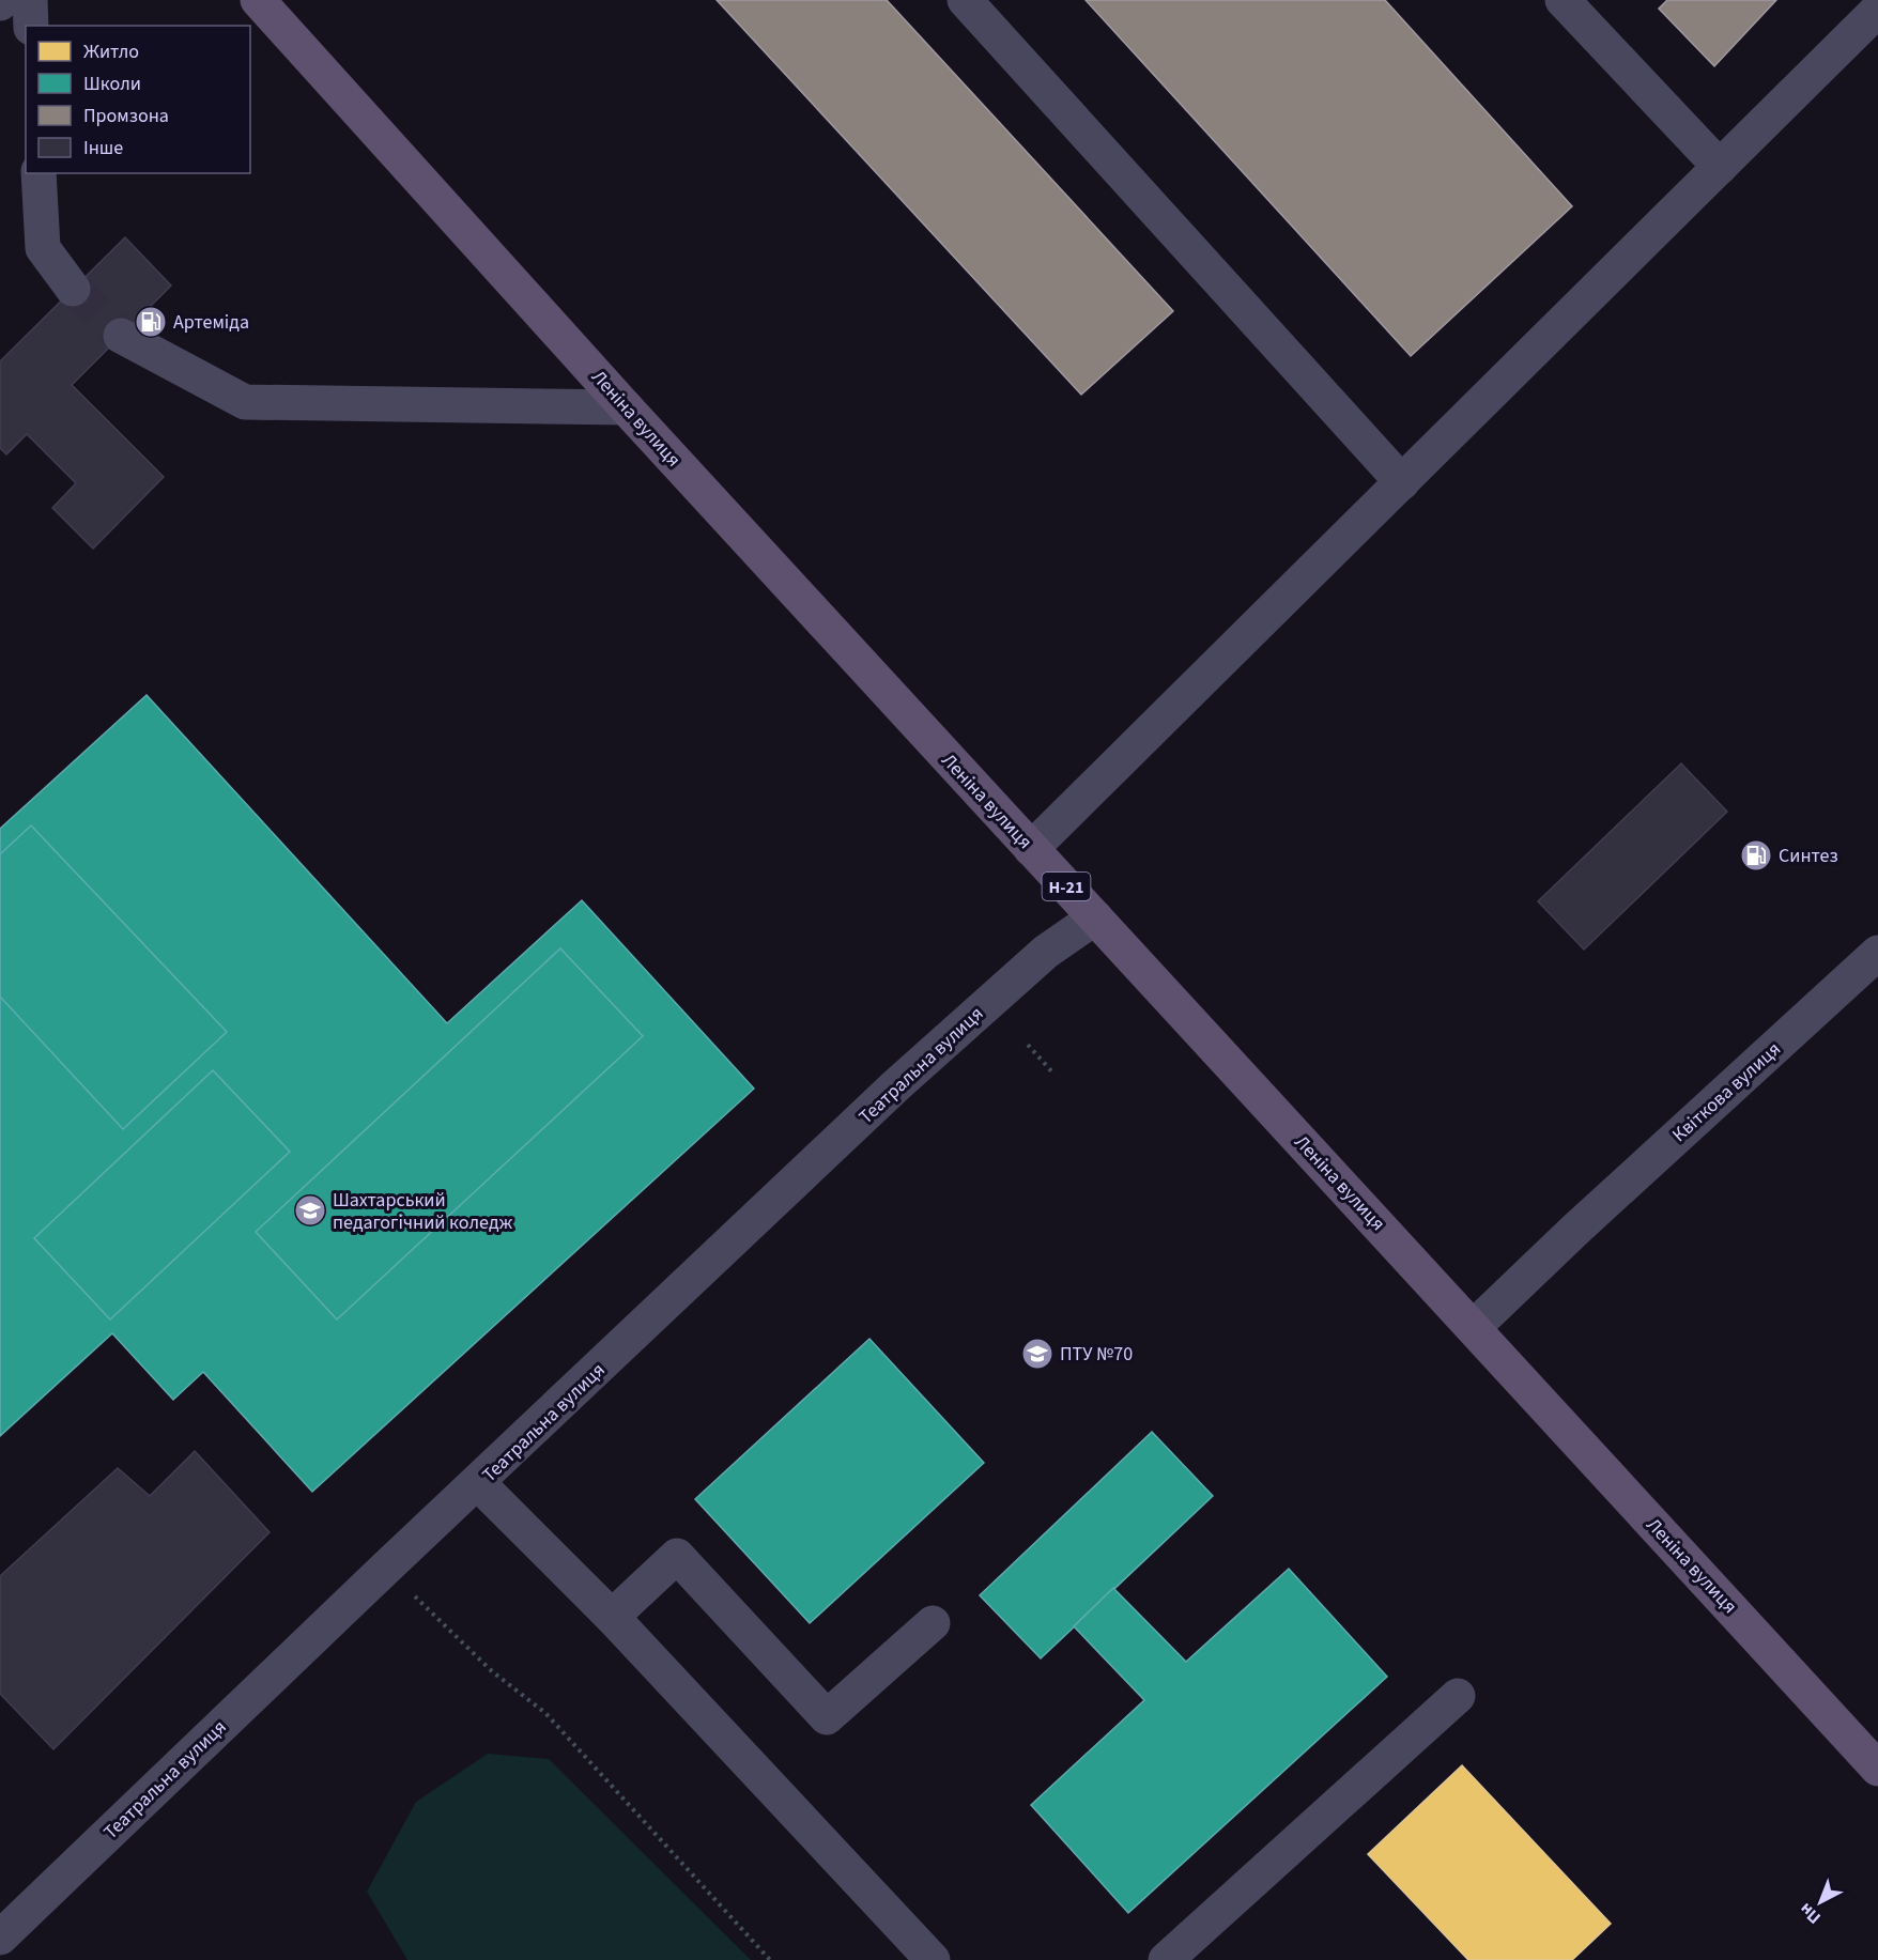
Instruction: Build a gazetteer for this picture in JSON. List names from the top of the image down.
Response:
{
  "streets": {
    "main road": ["Леніна вулиця", "Н-21"],
    "street": ["Театральна вулиця", "Квіткова вулиця"]
  },
  "crossings": [
    ["Леніна вулиця", "Театральна вулиця"],
    ["Леніна вулиця", "Квіткова вулиця"]
  ],
  "places": {
    "fuel station": ["Артеміда", "Синтез"],
    "school or university": ["Шахтарський педагогічний коледж", "ПТУ №70"]
  },
  "legend": [
    "Житло",
    "Школи",
    "Промзона",
    "Інше"
  ],
  "north": "bottom left"
}
